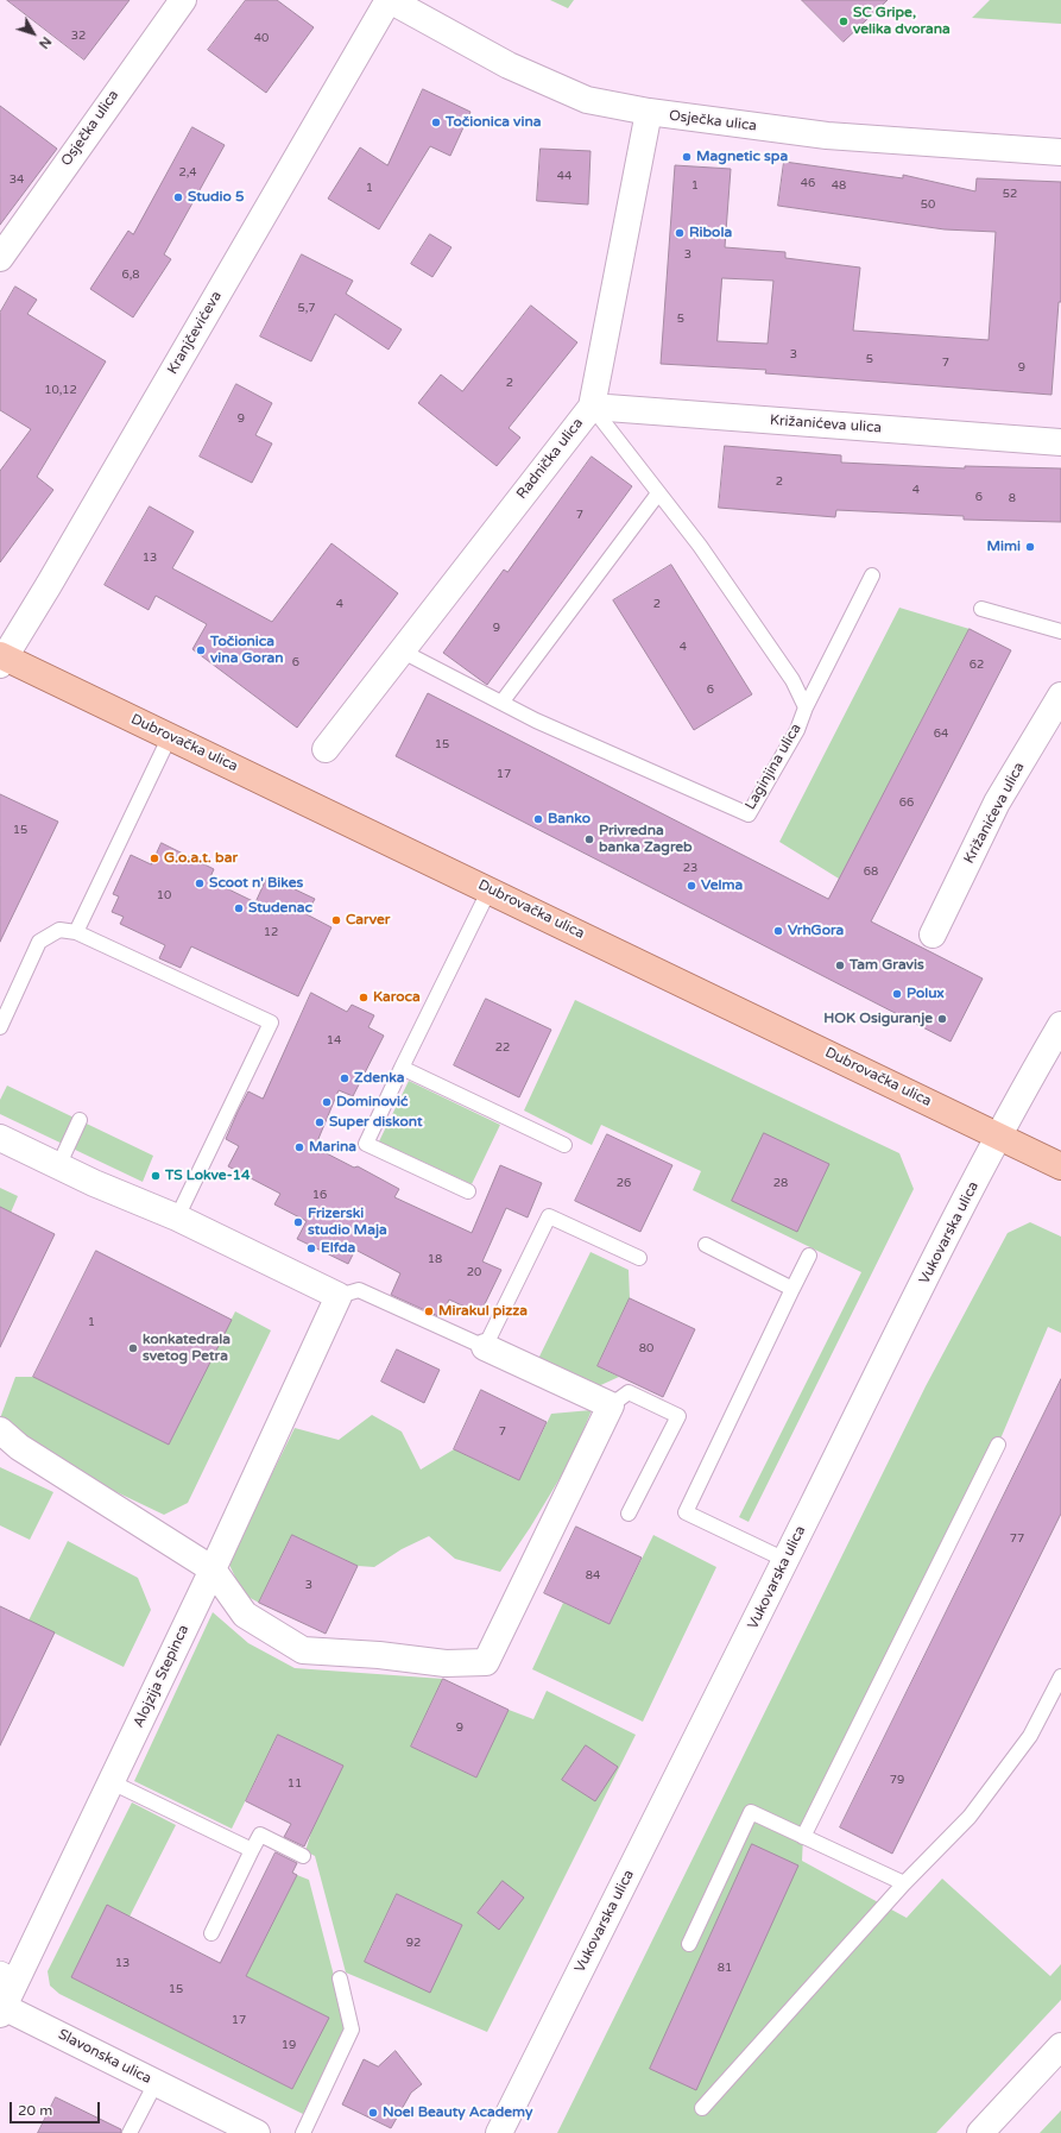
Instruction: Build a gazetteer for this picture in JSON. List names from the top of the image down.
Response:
{
  "streets": {
    "main road": ["Dubrovačka ulica"],
    "street": [
      "Osječka ulica",
      "Kranjčevićeva",
      "Križanićeva ulica",
      "Radnička ulica",
      "Vukovarska ulica",
      "Alojzija Stepinca",
      "Slavonska ulica"
    ],
    "lane": ["Laginjina ulica"]
  },
  "crossings": [
    ["Osječka ulica", "Kranjčevićeva"],
    ["Osječka ulica", "Radnička ulica"],
    ["Kranjčevićeva", "Dubrovačka ulica"],
    ["Križanićeva ulica", "Radnička ulica"],
    ["Križanićeva ulica", "Laginjina ulica"],
    ["Radnička ulica", "Laginjina ulica"],
    ["Dubrovačka ulica", "Vukovarska ulica"],
    ["Alojzija Stepinca", "Slavonska ulica"]
  ],
  "places": [
    "SC Gripe, velika dvorana",
    "Točionica vina",
    "Magnetic spa",
    "Studio 5",
    "Ribola",
    "Mimi",
    "Točionica vina Goran",
    "Banko",
    "Privredna banka Zagreb",
    "G.o.a.t. bar",
    "Scoot n' Bikes",
    "Velma",
    "Studenac",
    "Carver",
    "VrhGora",
    "Tam Gravis",
    "Polux",
    "Karoca",
    "HOK Osiguranje",
    "Zdenka",
    "Dominović",
    "Super diskont",
    "Marina",
    "TS Lokve-14",
    "Frizerski studio Maja",
    "Elfda",
    "Mirakul pizza",
    "konkatedrala svetog Petra",
    "Noel Beauty Academy"
  ],
  "house_numbers": [
    "32",
    "40",
    "2,4",
    "44",
    "34",
    "46",
    "1",
    "48",
    "1",
    "52",
    "50",
    "3",
    "6,8",
    "5,7",
    "5",
    "3",
    "5",
    "7",
    "9",
    "2",
    "10,12",
    "9",
    "2",
    "4",
    "6",
    "8",
    "7",
    "13",
    "4",
    "2",
    "9",
    "4",
    "6",
    "62",
    "6",
    "64",
    "15",
    "17",
    "66",
    "15",
    "23",
    "68",
    "10",
    "12",
    "14",
    "22",
    "26",
    "28",
    "16",
    "18",
    "20",
    "1",
    "80",
    "7",
    "77",
    "84",
    "3",
    "9",
    "79",
    "11",
    "92",
    "13",
    "81",
    "15",
    "17",
    "19"
  ],
  "scale_bar": "20 m",
  "north": "bottom right"
}
